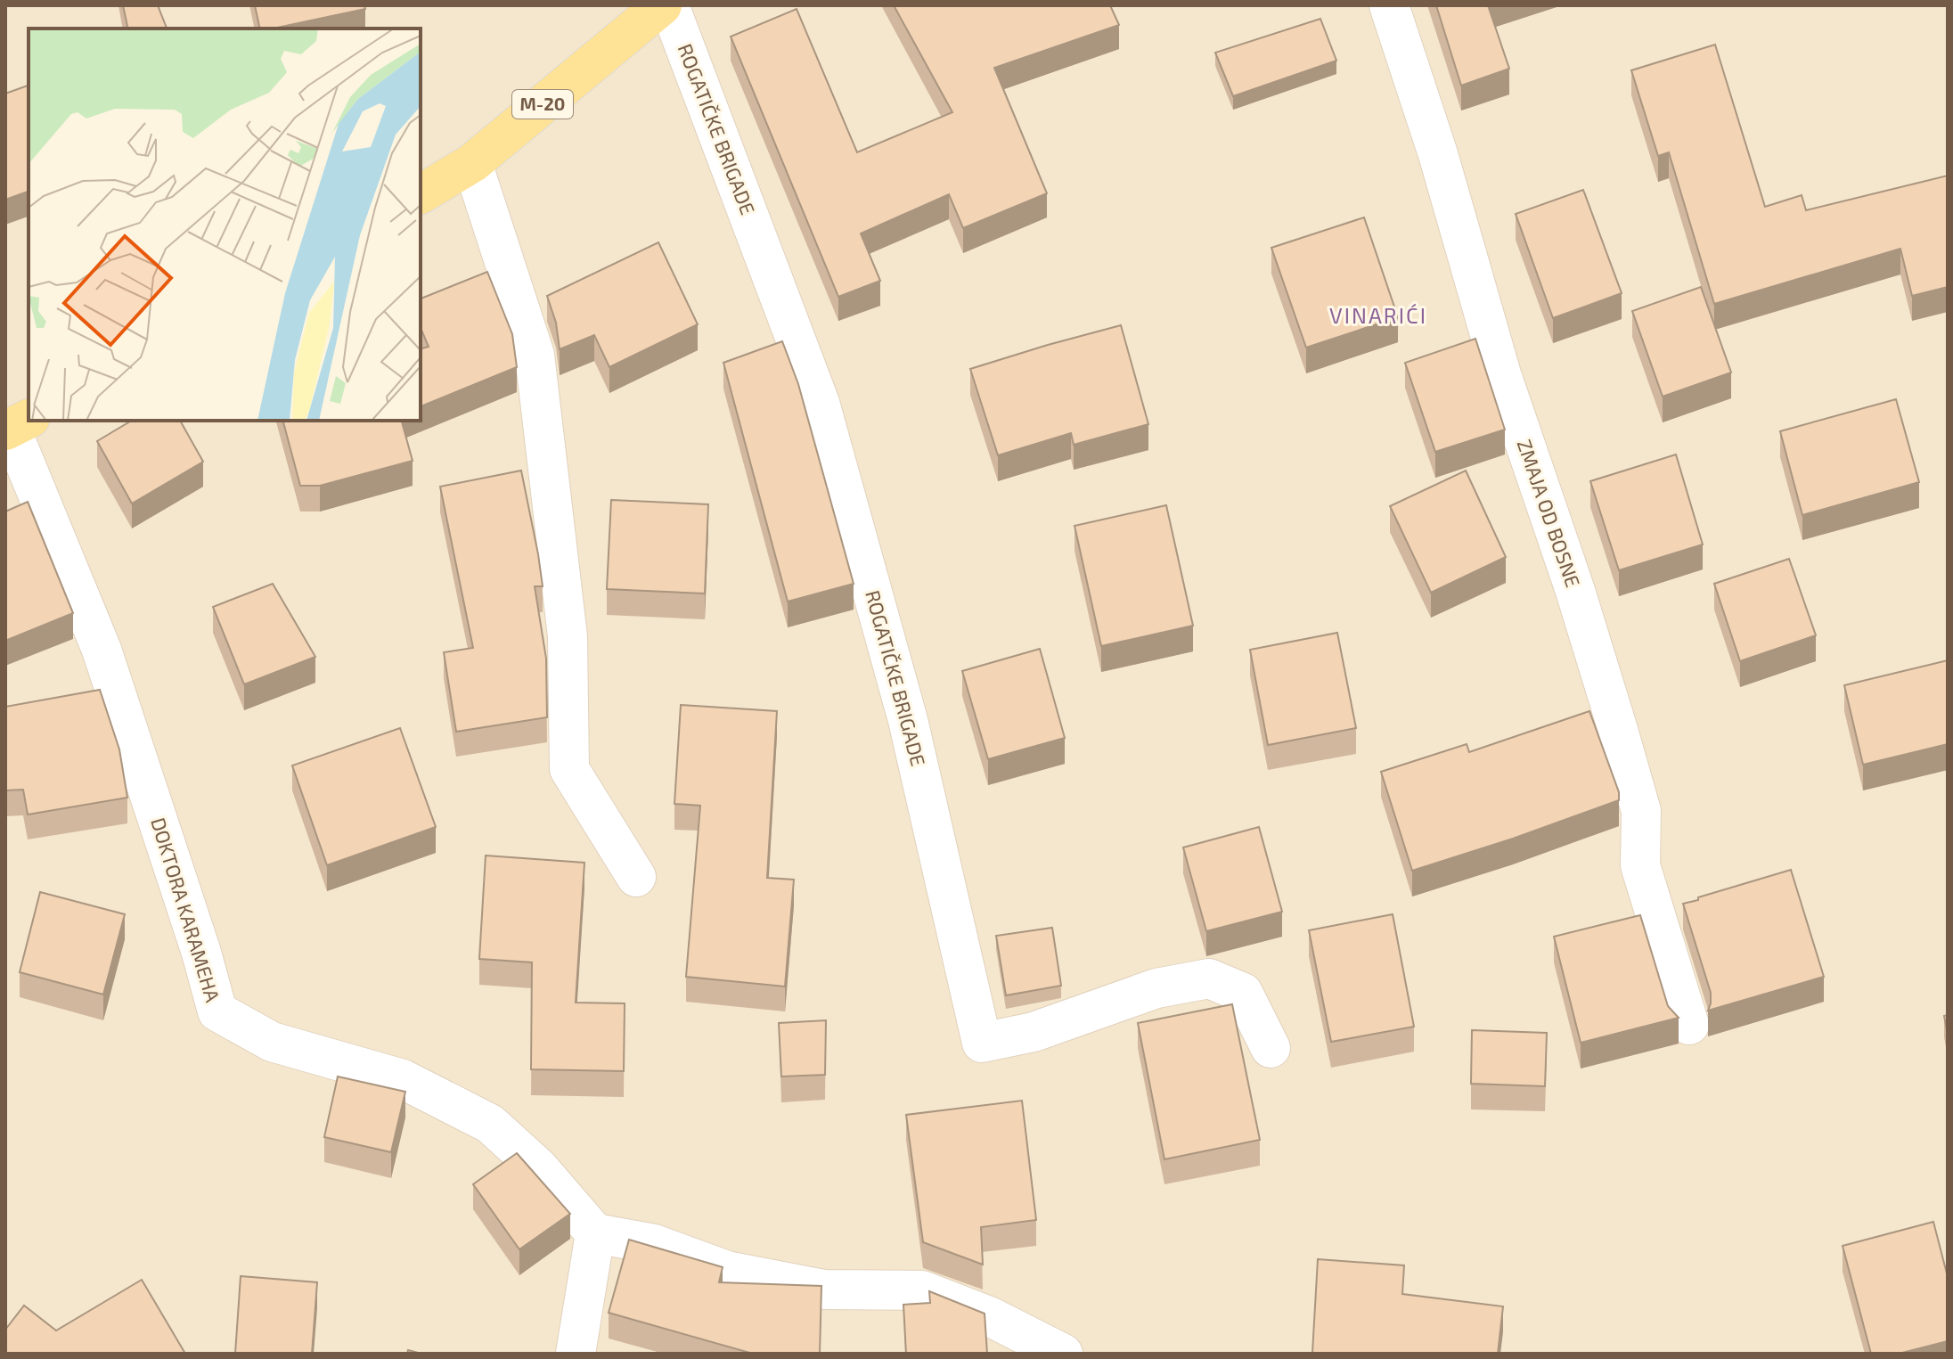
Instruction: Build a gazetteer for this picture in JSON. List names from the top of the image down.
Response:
{
  "streets": {
    "main road": ["M-20"],
    "street": ["ROGATIČKE BRIGADE", "ZMAJA OD BOSNE", "DOKTORA KARAMEHA"]
  },
  "districts": ["VINARIĆI"]
}
